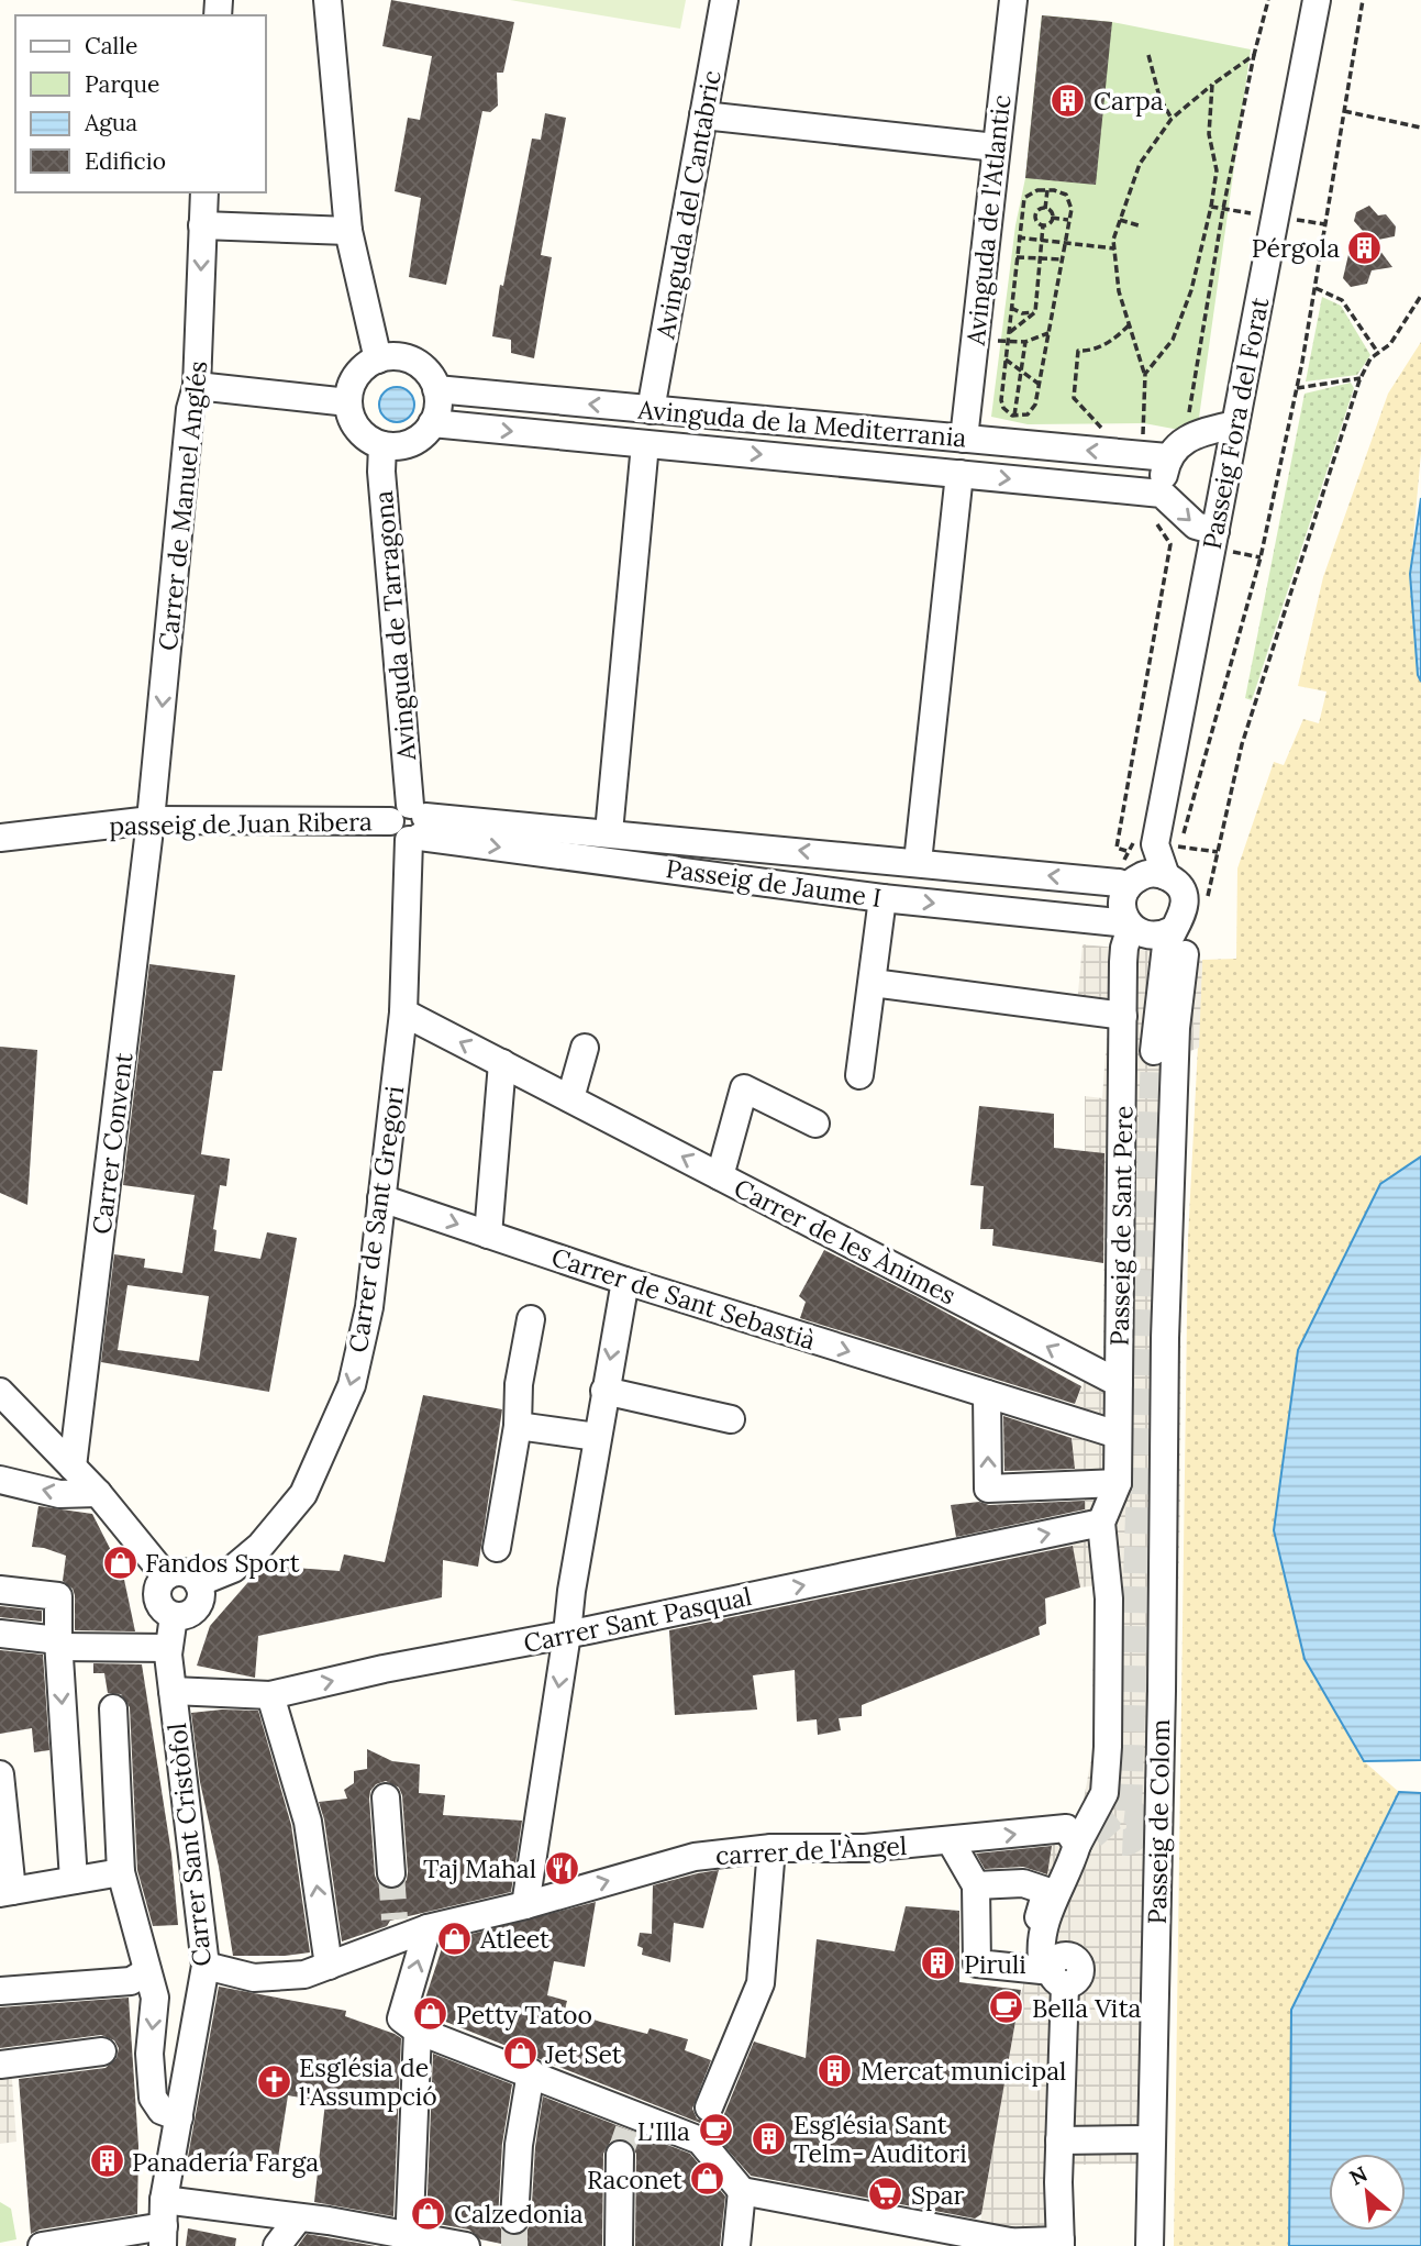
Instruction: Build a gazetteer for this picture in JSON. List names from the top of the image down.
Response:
{
  "streets": {
    "street": [
      "Avinguda del Cantabric",
      "Avinguda de l'Atlantic",
      "Avinguda de la Mediterrania",
      "Passeig Fora del Forat",
      "Carrer de Manuel Anglés",
      "Avinguda de Tarragona",
      "passeig de Juan Ribera",
      "Passeig de Jaume I",
      "Carrer Convent",
      "Carrer de Sant Gregori",
      "Passeig de Sant Pere",
      "Carrer de les Ànimes",
      "Carrer de Sant Sebastià",
      "Carrer Sant Pasqual",
      "Passeig de Colom",
      "Carrer Sant Cristòfol",
      "carrer de l'Àngel"
    ]
  },
  "crossings": [
    ["Avinguda del Cantabric", "Avinguda de la Mediterrania"],
    ["Avinguda de l'Atlantic", "Avinguda de la Mediterrania"],
    ["Avinguda de la Mediterrania", "Avinguda de Tarragona"],
    ["Passeig Fora del Forat", "Passeig de Jaume I"],
    ["Passeig Fora del Forat", "Passeig de Sant Pere"],
    ["Carrer de Manuel Anglés", "passeig de Juan Ribera"],
    ["Carrer de Manuel Anglés", "Carrer Convent"],
    ["Avinguda de Tarragona", "passeig de Juan Ribera"],
    ["Avinguda de Tarragona", "Passeig de Jaume I"],
    ["Avinguda de Tarragona", "Carrer de Sant Gregori"],
    ["passeig de Juan Ribera", "Passeig de Jaume I"],
    ["passeig de Juan Ribera", "Carrer Convent"],
    ["passeig de Juan Ribera", "Carrer de Sant Gregori"],
    ["Passeig de Jaume I", "Carrer de Sant Gregori"],
    ["Passeig de Jaume I", "Passeig de Sant Pere"],
    ["Carrer de Sant Gregori", "Carrer de les Ànimes"],
    ["Carrer de Sant Gregori", "Carrer de Sant Sebastià"],
    ["Carrer de Sant Gregori", "Carrer Sant Cristòfol"],
    ["Passeig de Sant Pere", "Carrer de les Ànimes"],
    ["Passeig de Sant Pere", "Carrer de Sant Sebastià"],
    ["Passeig de Sant Pere", "Carrer Sant Pasqual"],
    ["Passeig de Sant Pere", "Passeig de Colom"],
    ["Carrer Sant Pasqual", "Passeig de Colom"],
    ["Carrer Sant Pasqual", "Carrer Sant Cristòfol"],
    ["Passeig de Colom", "carrer de l'Àngel"],
    ["Carrer Sant Cristòfol", "carrer de l'Àngel"]
  ],
  "one_way": [
    "Carrer de Manuel Anglés",
    "Carrer de les Ànimes",
    "Carrer Sant Pasqual",
    "carrer de l'Àngel"
  ],
  "places": {
    "building": [
      "Carpa",
      "Pérgola",
      "Piruli",
      "Mercat municipal",
      "Església Sant Telm- Auditori",
      "Panadería Farga"
    ],
    "shop": [
      "Fandos Sport",
      "Atleet",
      "Petty Tatoo",
      "Jet Set",
      "Raconet",
      "Calzedonia"
    ],
    "restaurant": ["Taj Mahal"],
    "cafe": ["Bella Vita", "L'Illa"],
    "church": ["Església de l'Assumpció"],
    "supermarket": ["Spar"]
  },
  "legend": [
    "Calle",
    "Parque",
    "Agua",
    "Edificio"
  ],
  "north": "top left"
}
